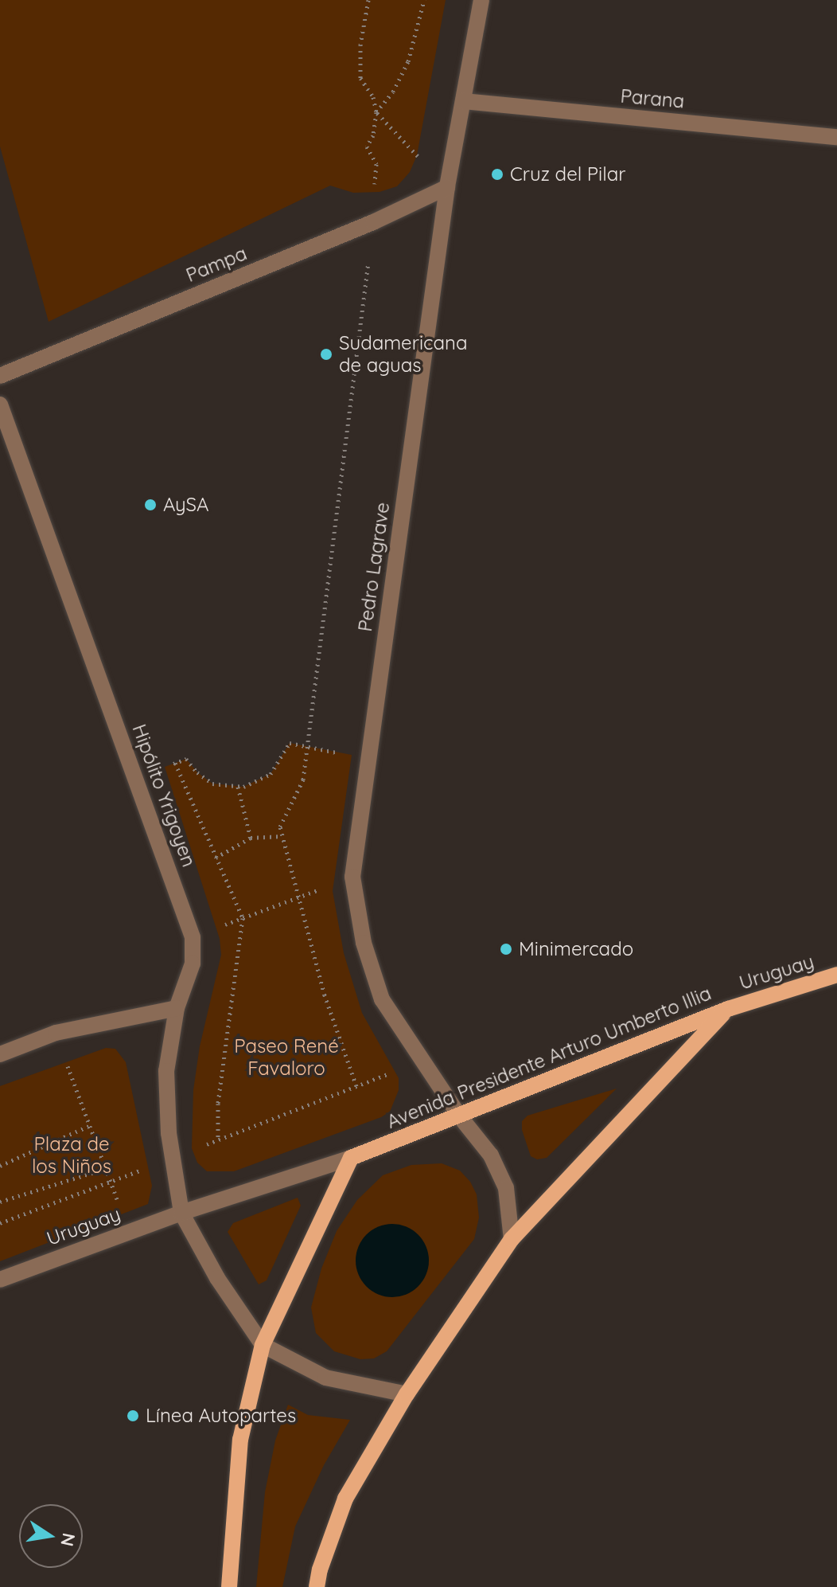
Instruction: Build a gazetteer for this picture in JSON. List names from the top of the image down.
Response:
{
  "streets": {
    "main road": ["Uruguay", "Avenida Presidente Arturo Umberto Illia"],
    "street": [
      "Parana",
      "Pampa",
      "Pedro Lagrave",
      "Hipólito Yrigoyen"
    ]
  },
  "crossings": [
    ["Parana", "Pedro Lagrave"],
    ["Pampa", "Pedro Lagrave"],
    ["Pedro Lagrave", "Avenida Presidente Arturo Umberto Illia"],
    ["Hipólito Yrigoyen", "Uruguay"],
    ["Uruguay", "Avenida Presidente Arturo Umberto Illia"]
  ],
  "parks": ["Paseo René Favaloro", "Plaza de los Niños"],
  "places": [
    "Cruz del Pilar",
    "Sudamericana de aguas",
    "AySA",
    "Minimercado",
    "Línea Autopartes"
  ],
  "north": "right"
}
